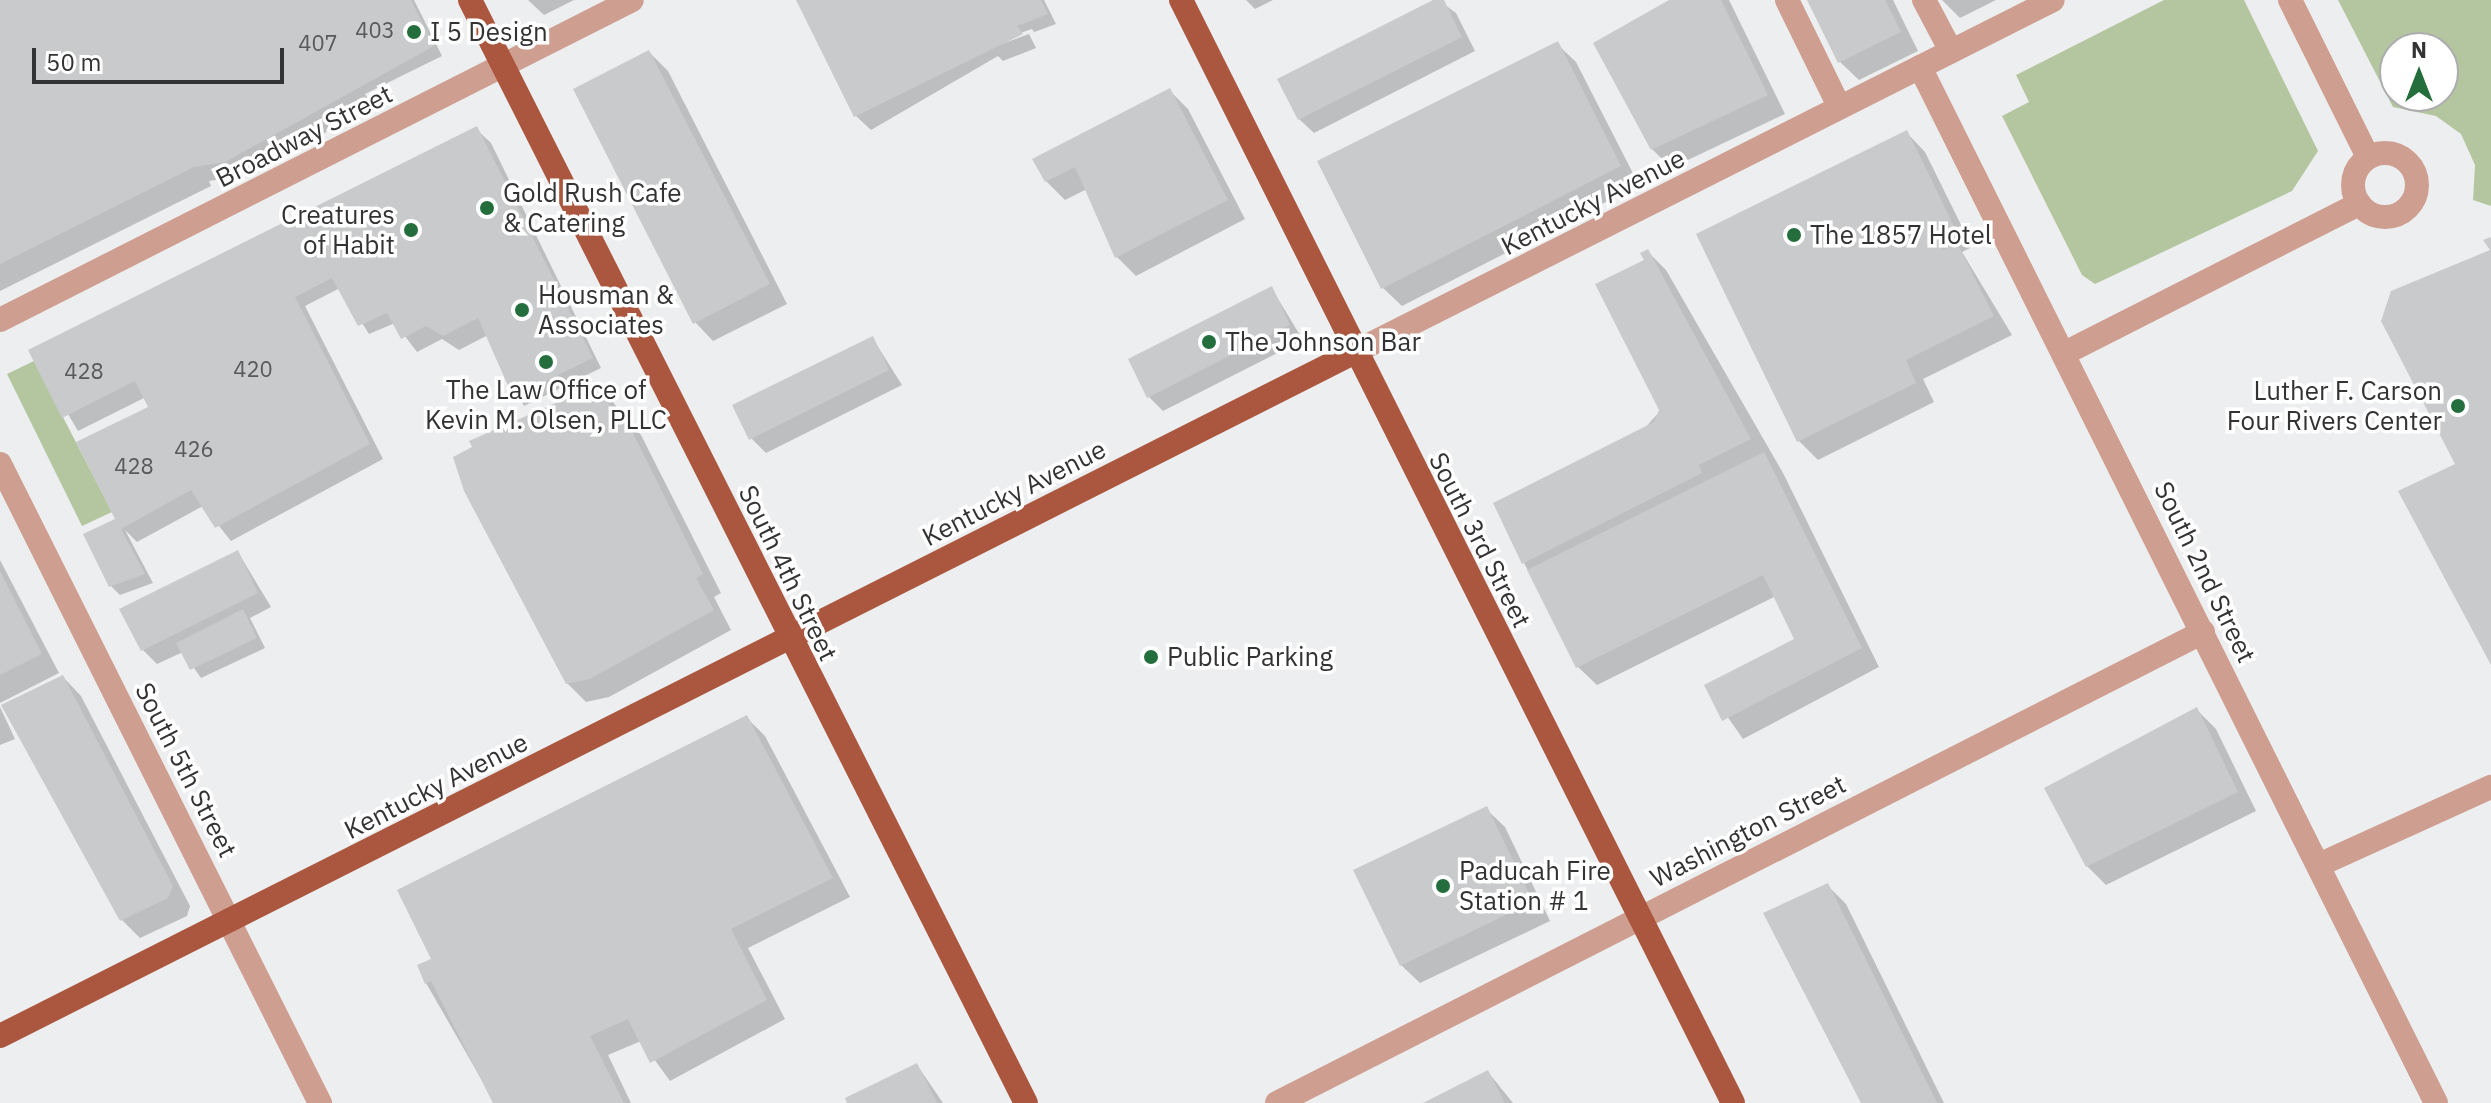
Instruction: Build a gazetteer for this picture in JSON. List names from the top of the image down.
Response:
{
  "streets": {
    "main road": ["Kentucky Avenue", "South 3rd Street", "South 4th Street"],
    "street": [
      "Broadway Street",
      "South 2nd Street",
      "South 5th Street",
      "Washington Street"
    ]
  },
  "crossings": [
    ["Broadway Street", "South 4th Street"],
    ["Kentucky Avenue", "South 3rd Street"],
    ["Kentucky Avenue", "South 2nd Street"],
    ["Kentucky Avenue", "South 4th Street"],
    ["Kentucky Avenue", "South 5th Street"],
    ["South 3rd Street", "Washington Street"],
    ["South 2nd Street", "Washington Street"]
  ],
  "places": [
    "I 5 Design",
    "Gold Rush Cafe & Catering",
    "Creatures of Habit",
    "The 1857 Hotel",
    "Housman & Associates",
    "The Johnson Bar",
    "The Law Office of Kevin M. Olsen, PLLC",
    "Luther F. Carson Four Rivers Center",
    "Public Parking",
    "Paducah Fire Station # 1"
  ],
  "house_numbers": [
    "403",
    "407",
    "420",
    "428",
    "426",
    "428"
  ],
  "scale_bar": "50 m",
  "north": "top"
}
